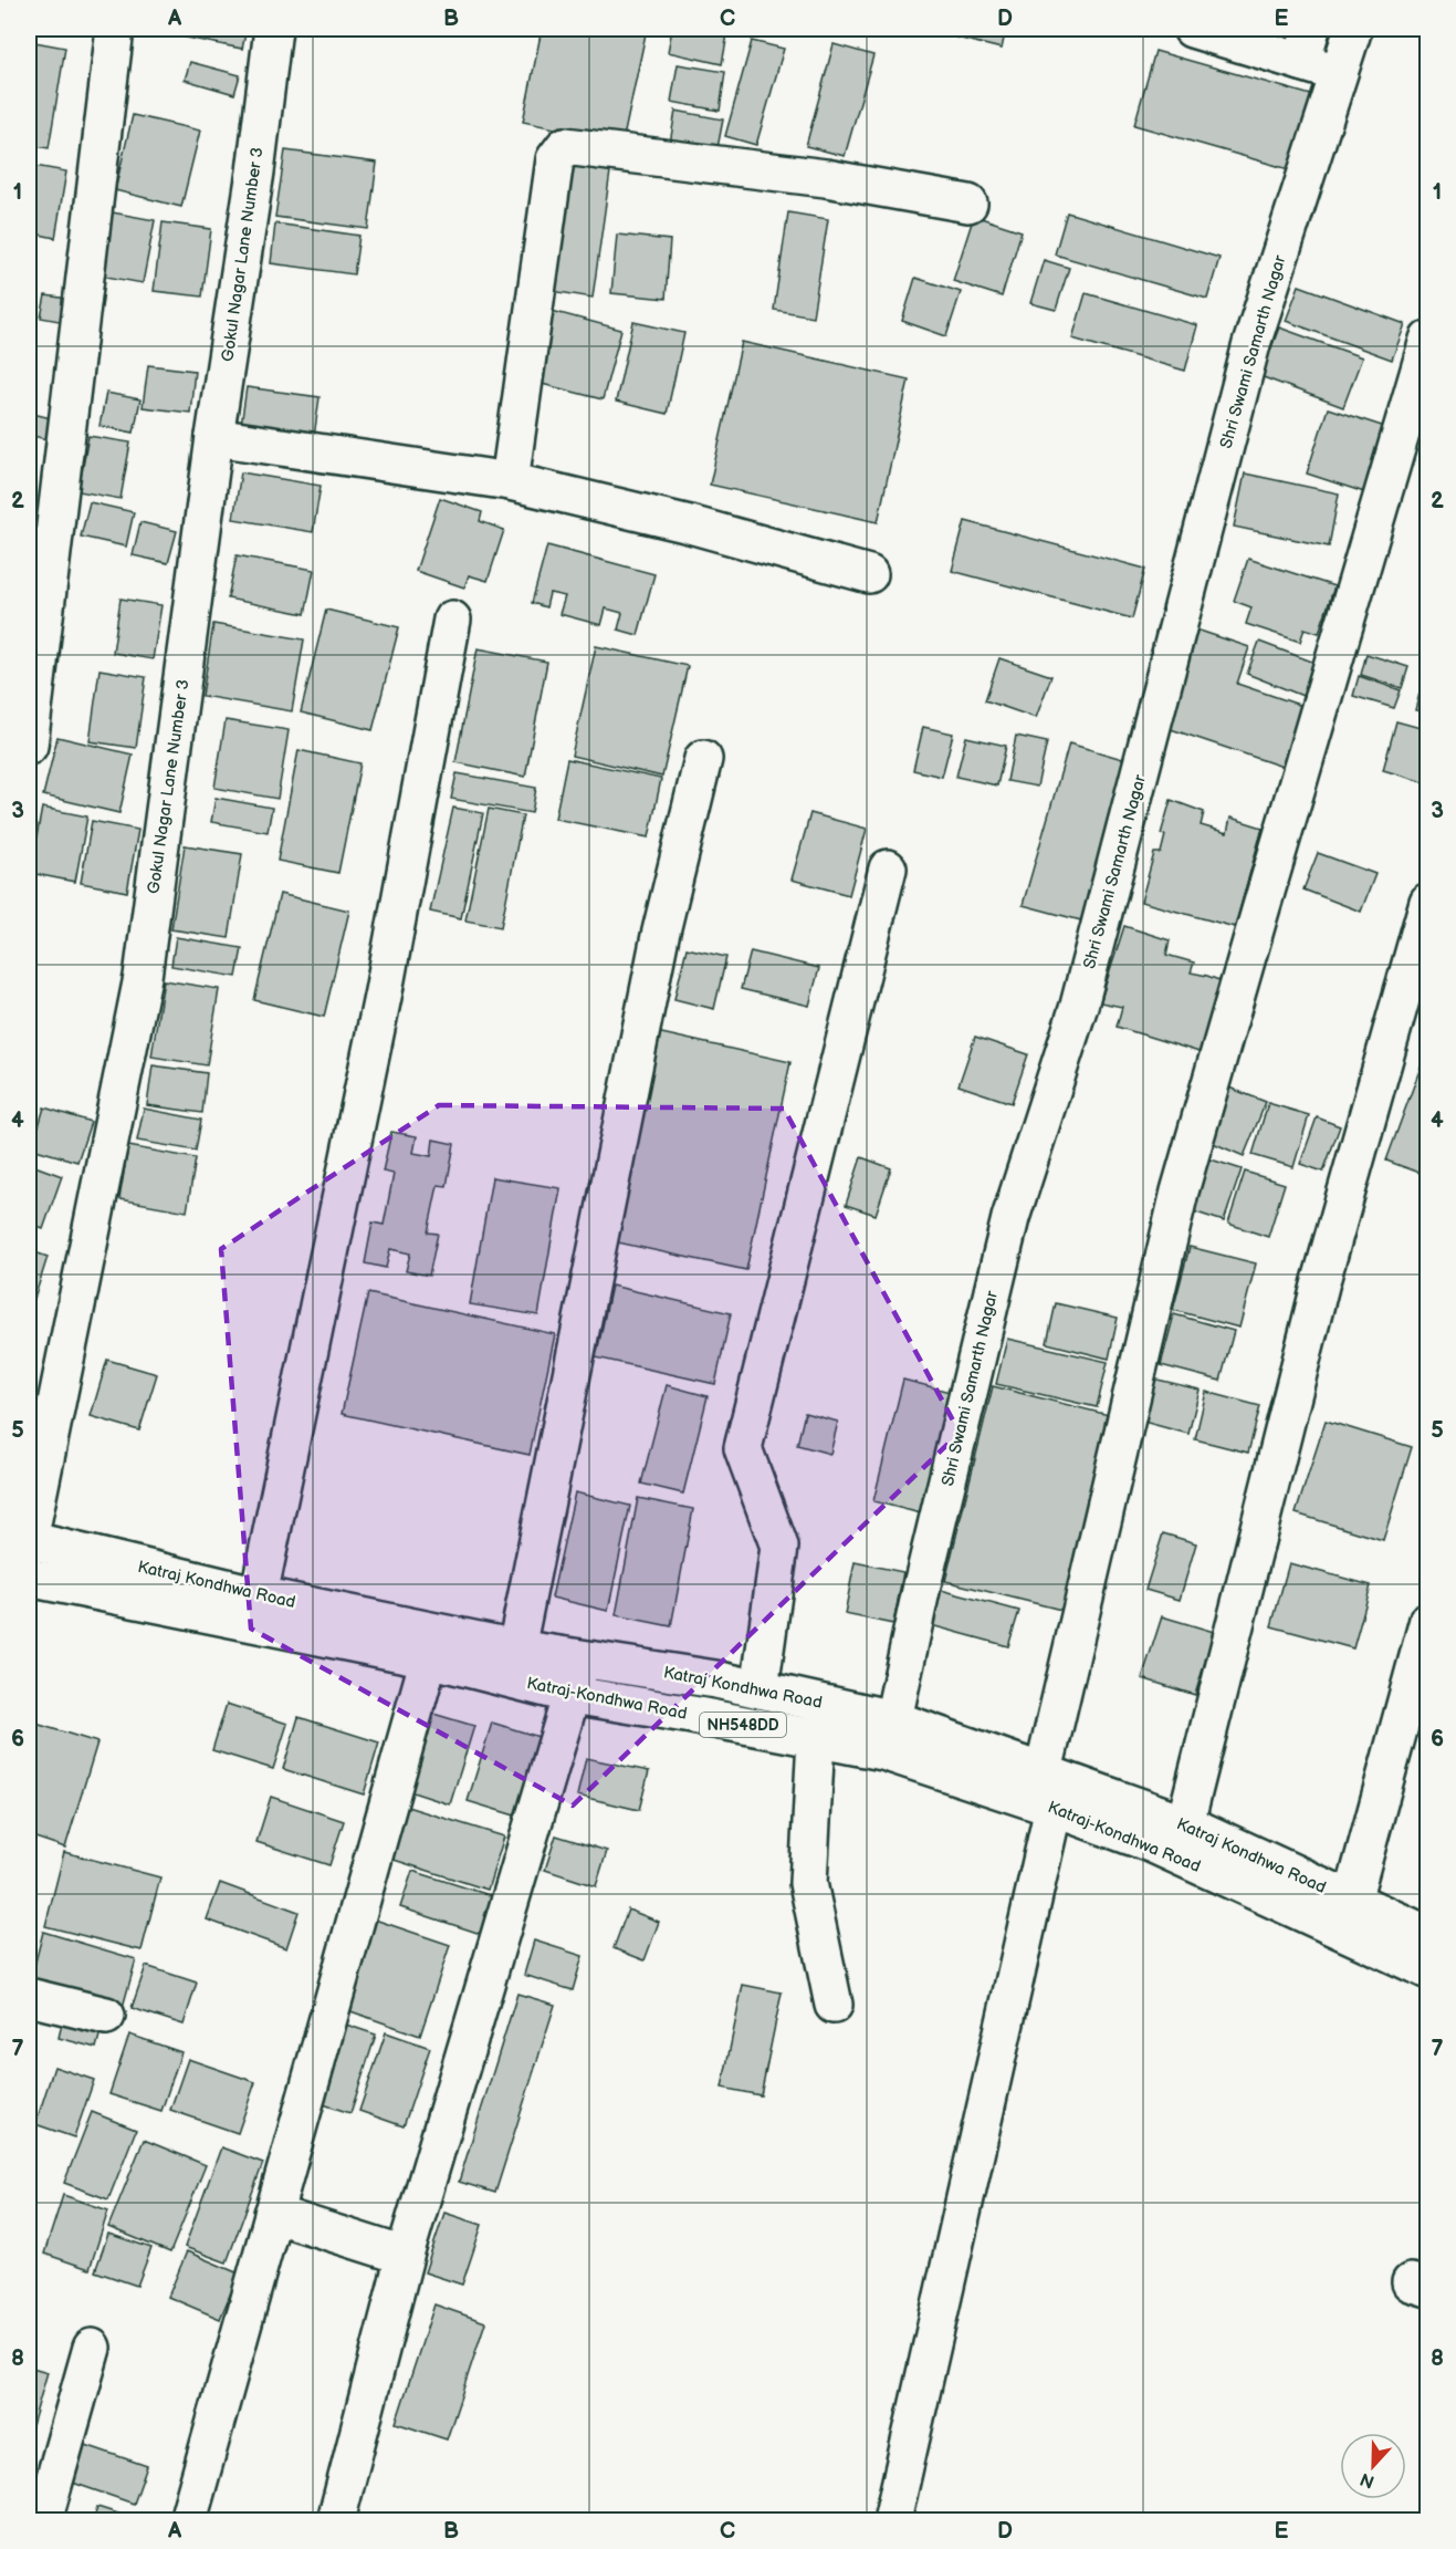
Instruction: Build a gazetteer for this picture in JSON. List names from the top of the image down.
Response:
{
  "streets": {
    "main road": [
      "Gokul Nagar Lane Number 3",
      "Shri Swami Samarth Nagar",
      "Katraj Kondhwa Road",
      "Katraj-Kondhwa Road",
      "NH548DD"
    ]
  },
  "crossings": [
    ["Gokul Nagar Lane Number 3", "Katraj Kondhwa Road"],
    ["Shri Swami Samarth Nagar", "Katraj Kondhwa Road"]
  ],
  "north": "bottom",
  "grid": {
    "columns": [
      "A",
      "B",
      "C",
      "D",
      "E"
    ],
    "rows": [
      "1",
      "2",
      "3",
      "4",
      "5",
      "6",
      "7",
      "8"
    ]
  }
}
